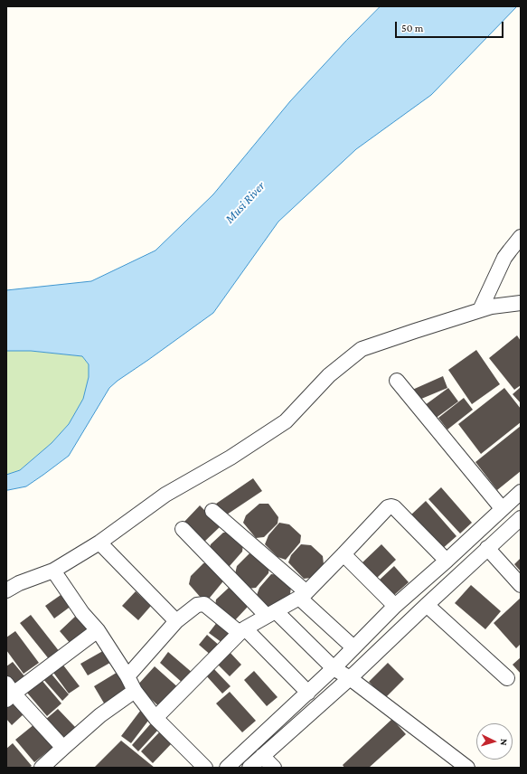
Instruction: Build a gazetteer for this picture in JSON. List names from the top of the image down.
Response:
{
  "water": ["Musi River"],
  "scale_bar": "50 m",
  "north": "right"
}
